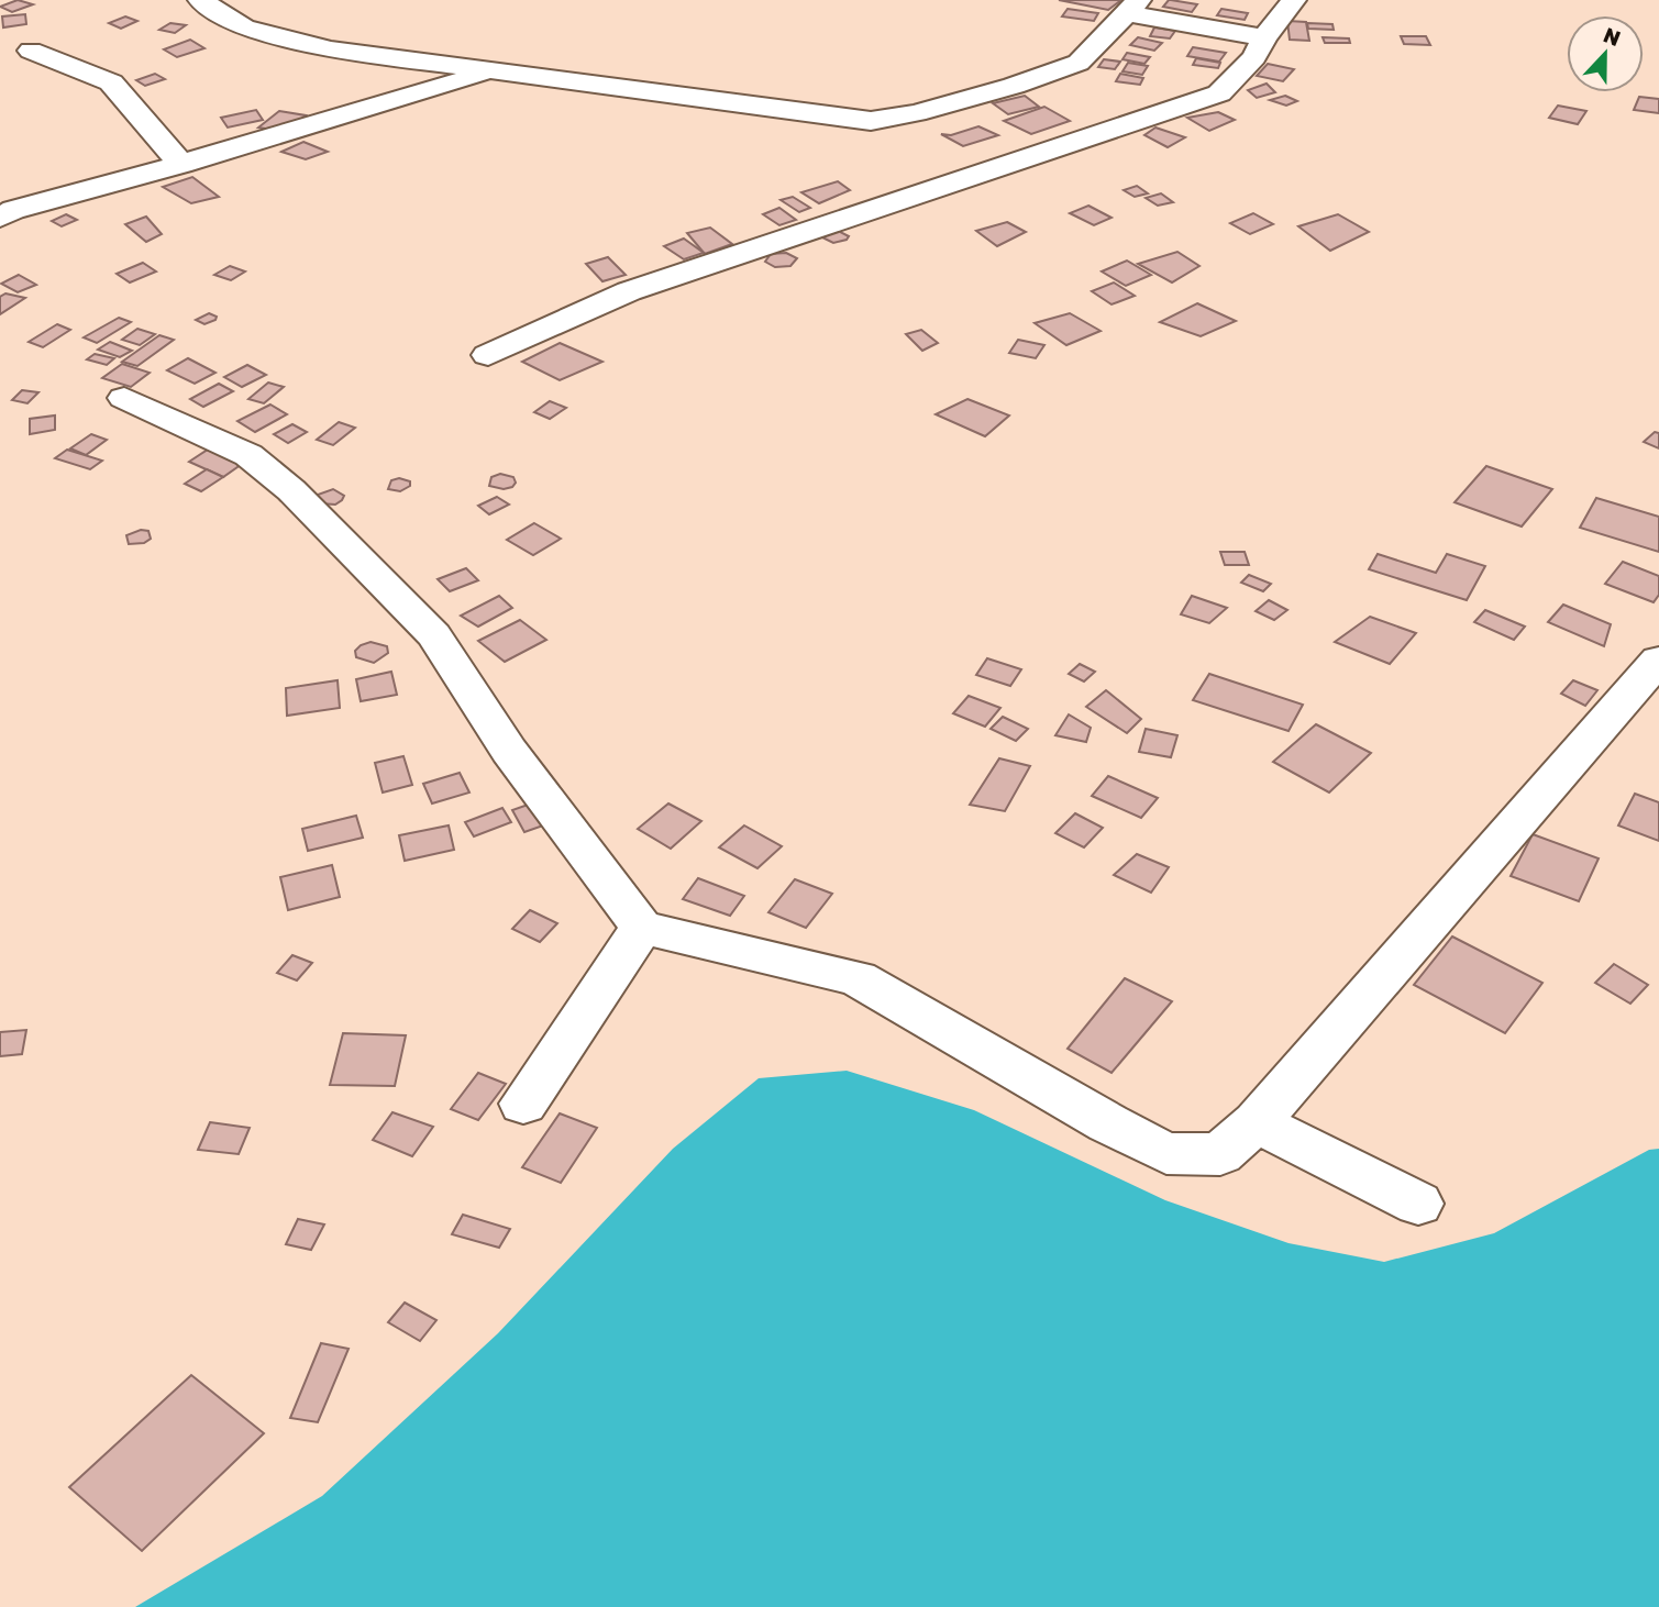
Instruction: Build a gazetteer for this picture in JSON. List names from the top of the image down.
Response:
{
  "north": "top"
}
